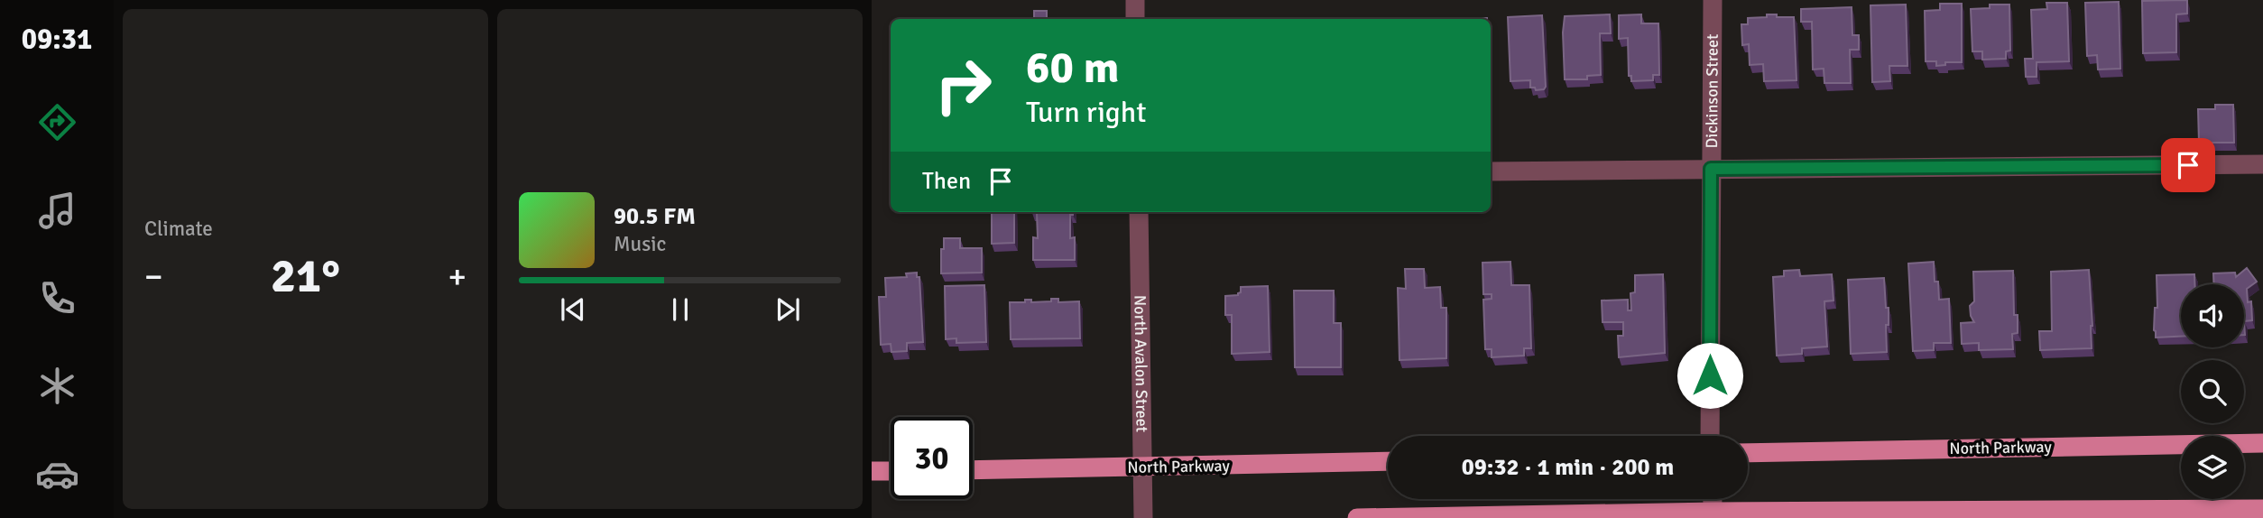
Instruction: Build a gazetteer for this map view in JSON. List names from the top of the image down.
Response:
{
  "streets": {
    "main road": ["North Parkway"],
    "street": ["Dickinson Street", "North Avalon Street"]
  },
  "crossings": [
    ["North Avalon Street", "North Parkway"]
  ],
  "page": {
    "tabs": "09:31",
    "tile": "Climate",
    "turn": ["60 m", "Turn right"],
    "then": "Then",
    "song": ["90.5 FM", "Music"],
    "heat": ["−", "21°", "+"],
    "limit": "30",
    "trip": "09:32 · 1 min · 200 m"
  }
}
